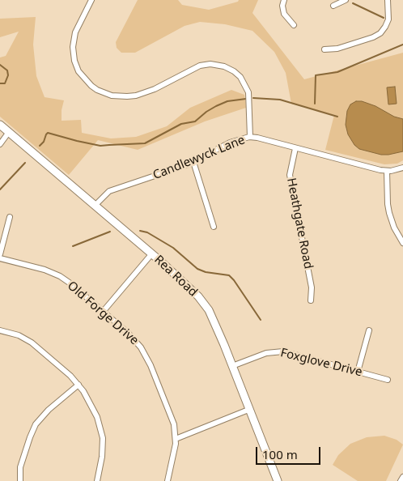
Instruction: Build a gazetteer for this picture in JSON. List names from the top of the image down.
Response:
{
  "streets": {
    "main road": ["Rea Road"],
    "street": [
      "Candlewyck Lane",
      "Heathgate Road",
      "Old Forge Drive",
      "Foxglove Drive"
    ]
  },
  "crossings": [
    ["Candlewyck Lane", "Heathgate Road"],
    ["Candlewyck Lane", "Rea Road"],
    ["Rea Road", "Foxglove Drive"]
  ],
  "scale_bar": "100 m"
}
